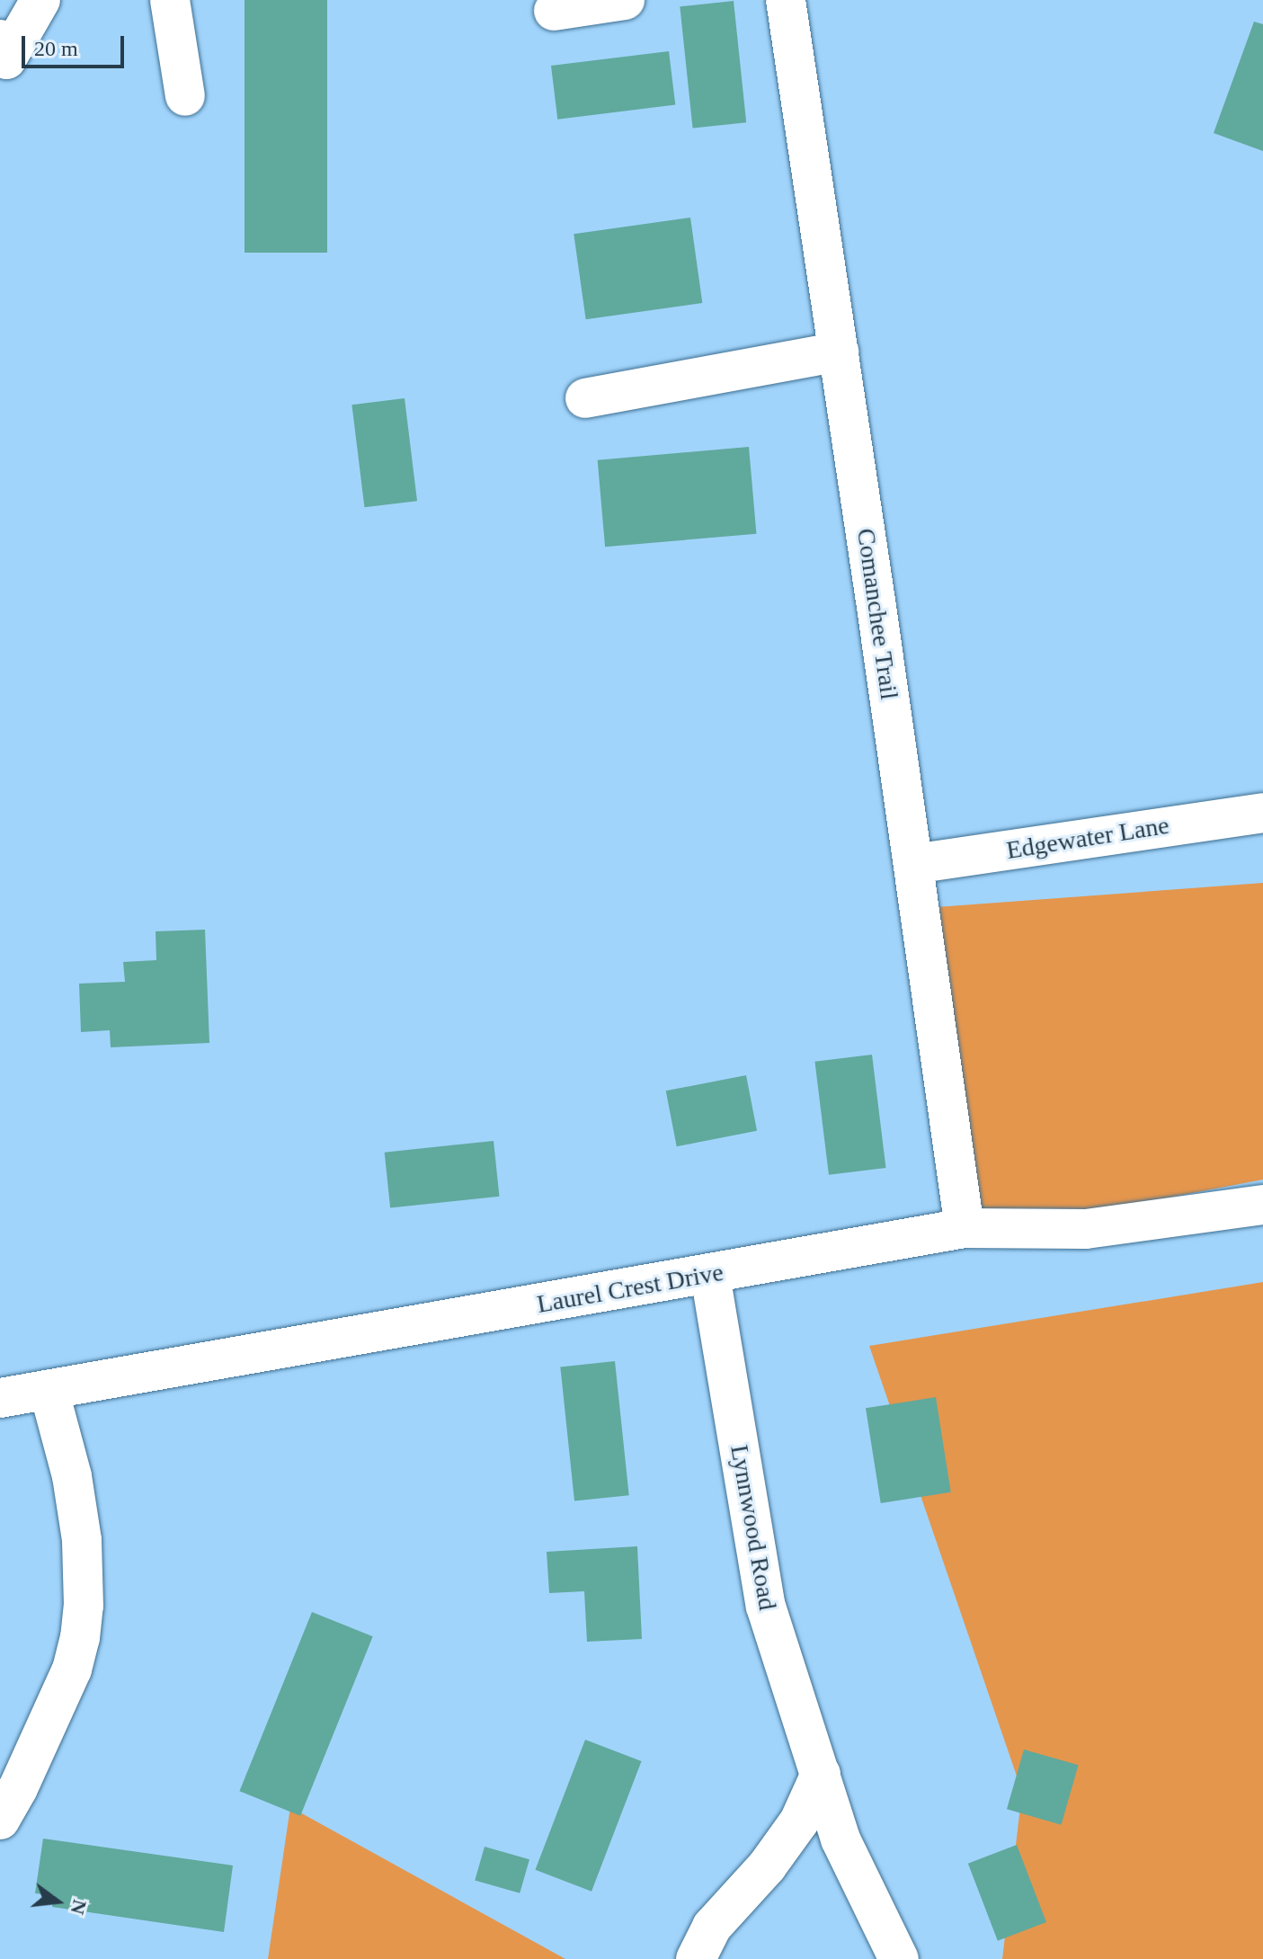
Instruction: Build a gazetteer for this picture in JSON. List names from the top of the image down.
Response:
{
  "streets": {
    "street": [
      "Comanchee Trail",
      "Edgewater Lane",
      "Laurel Crest Drive",
      "Lynnwood Road"
    ]
  },
  "crossings": [
    ["Comanchee Trail", "Edgewater Lane"],
    ["Comanchee Trail", "Laurel Crest Drive"],
    ["Laurel Crest Drive", "Lynnwood Road"]
  ],
  "scale_bar": "20 m",
  "north": "right"
}
